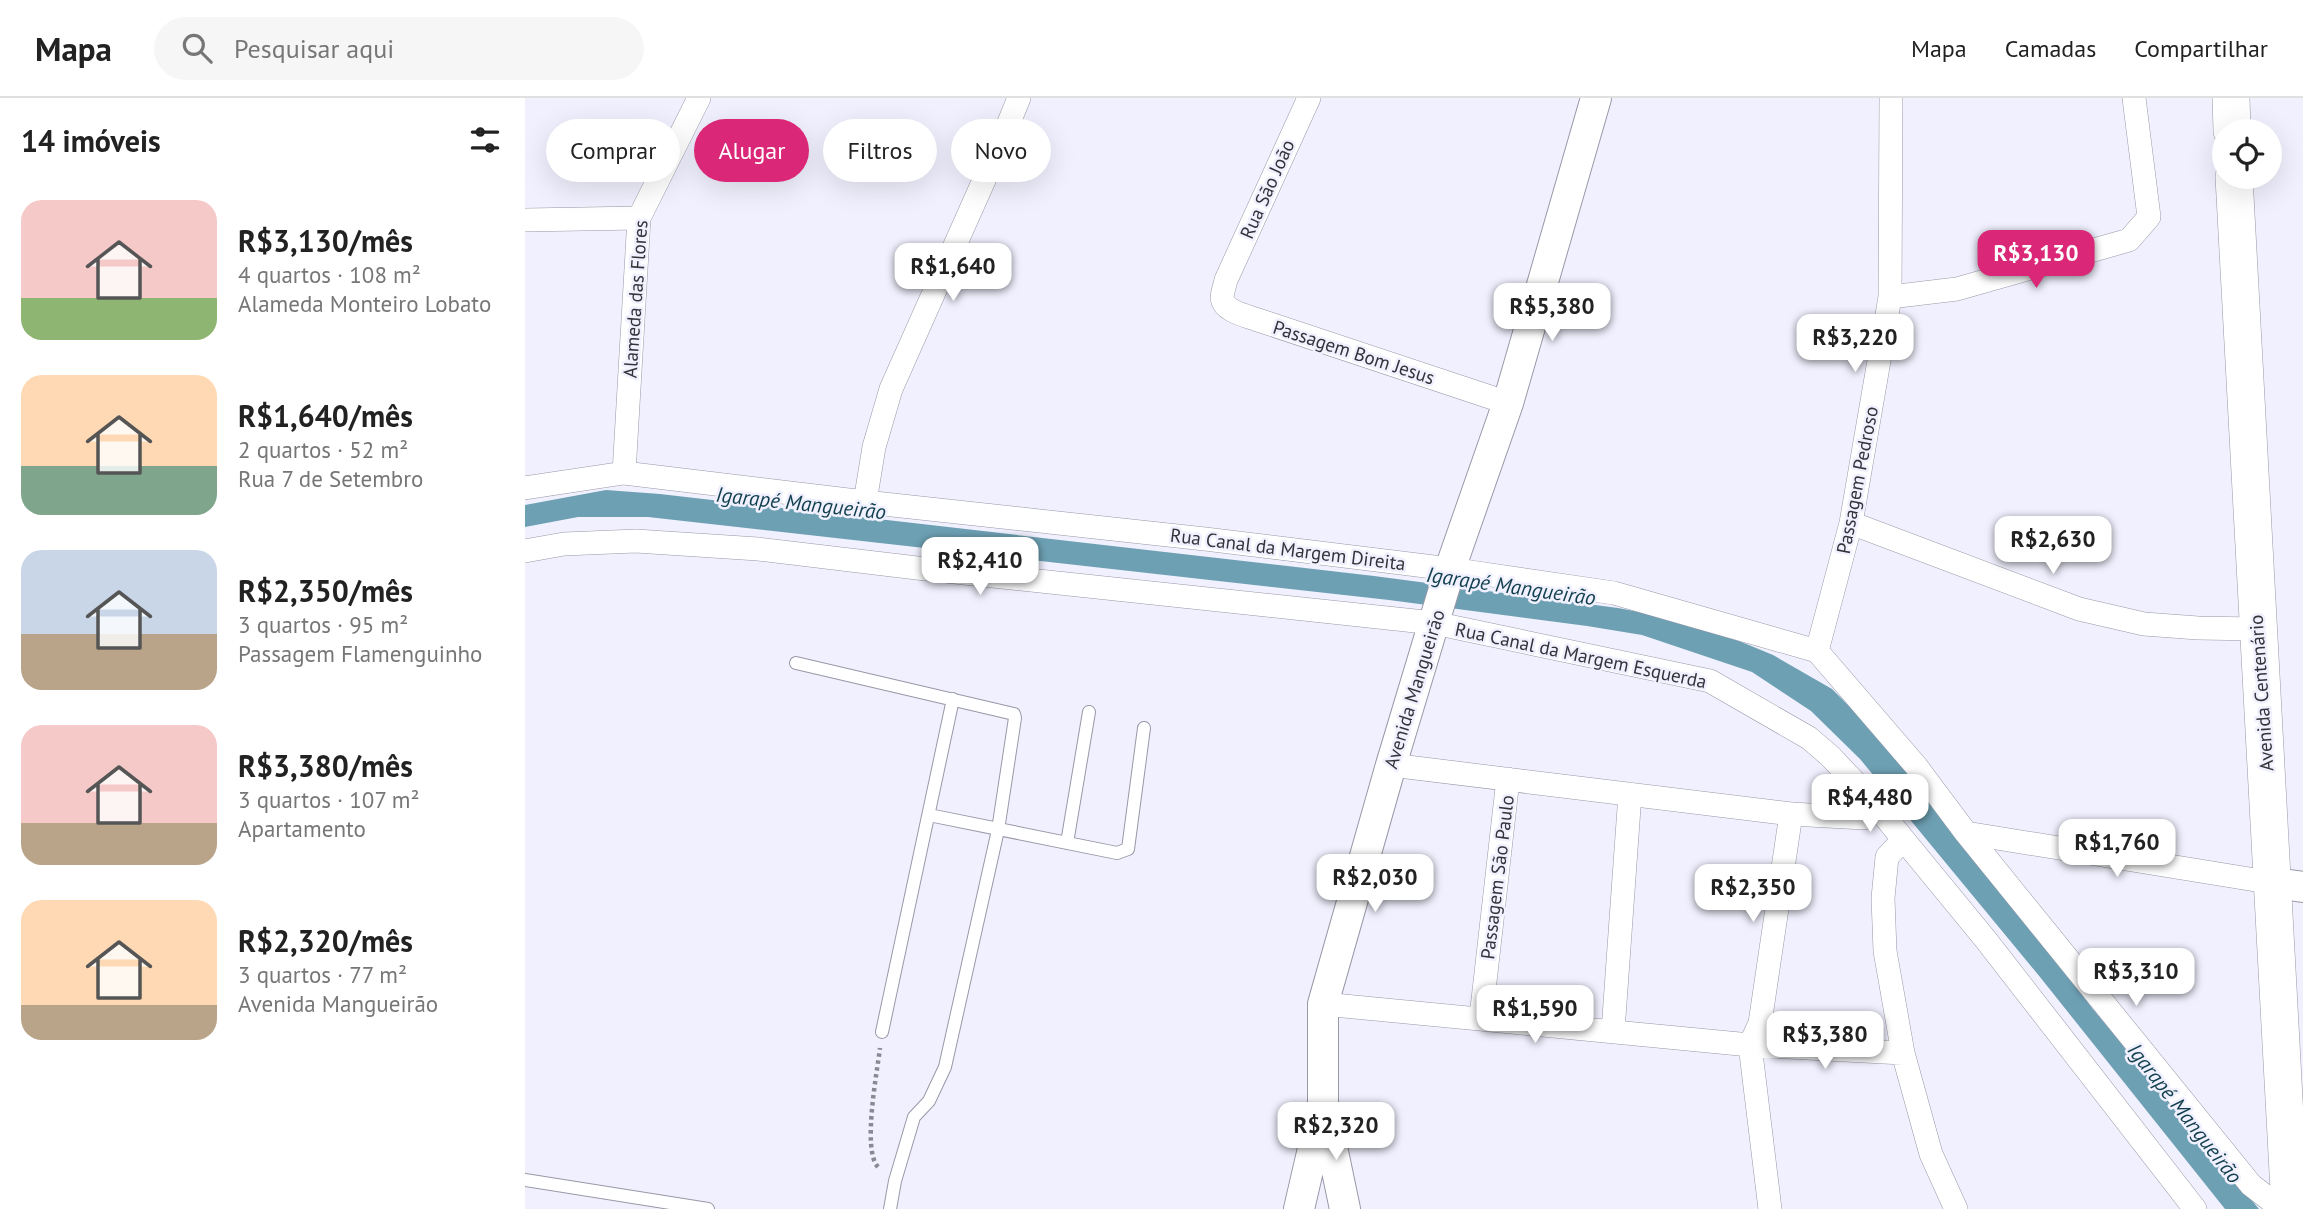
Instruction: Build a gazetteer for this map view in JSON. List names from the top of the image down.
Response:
{
  "streets": {
    "main road": ["Avenida Centenário"],
    "street": [
      "Rua São João",
      "Alameda das Flores",
      "Passagem Bom Jesus",
      "Passagem Pedroso",
      "Rua Canal da Margem Direita",
      "Rua Canal da Margem Esquerda",
      "Avenida Mangueirão",
      "Passagem São Paulo"
    ]
  },
  "crossings": [
    ["Rua São João", "Passagem Bom Jesus"],
    ["Alameda das Flores", "Rua Canal da Margem Direita"],
    ["Passagem Bom Jesus", "Avenida Mangueirão"],
    ["Passagem Pedroso", "Rua Canal da Margem Direita"],
    ["Rua Canal da Margem Direita", "Avenida Mangueirão"],
    ["Rua Canal da Margem Esquerda", "Avenida Mangueirão"]
  ],
  "water": ["Igarapé Mangueirão"],
  "page": {
    "header": "Mapa",
    "search": "Pesquisar aqui",
    "nav": ["Mapa", "Camadas", "Compartilhar"],
    "heading": "14 imóveis",
    "chip": [
      "Comprar",
      "Alugar",
      "Filtros",
      "Novo"
    ],
    "list": [
      {
        "name": "R$3,130/mês",
        "note": "4 quartos · 108 m² · Alameda Monteiro Lobato"
      },
      {
        "name": "R$1,640/mês",
        "note": "2 quartos · 52 m² · Rua 7 de Setembro"
      },
      {
        "name": "R$2,350/mês",
        "note": "3 quartos · 95 m² · Passagem Flamenguinho"
      },
      {
        "name": "R$3,380/mês",
        "note": "3 quartos · 107 m² · Apartamento"
      },
      {
        "name": "R$2,320/mês",
        "note": "3 quartos · 77 m² · Avenida Mangueirão"
      }
    ],
    "price": [
      "R$3,130",
      "R$1,640",
      "R$5,380",
      "R$3,220",
      "R$2,630",
      "R$2,410",
      "R$4,480",
      "R$1,760",
      "R$2,030",
      "R$2,350",
      "R$3,310",
      "R$1,590",
      "R$3,380",
      "R$2,320"
    ]
  }
}
